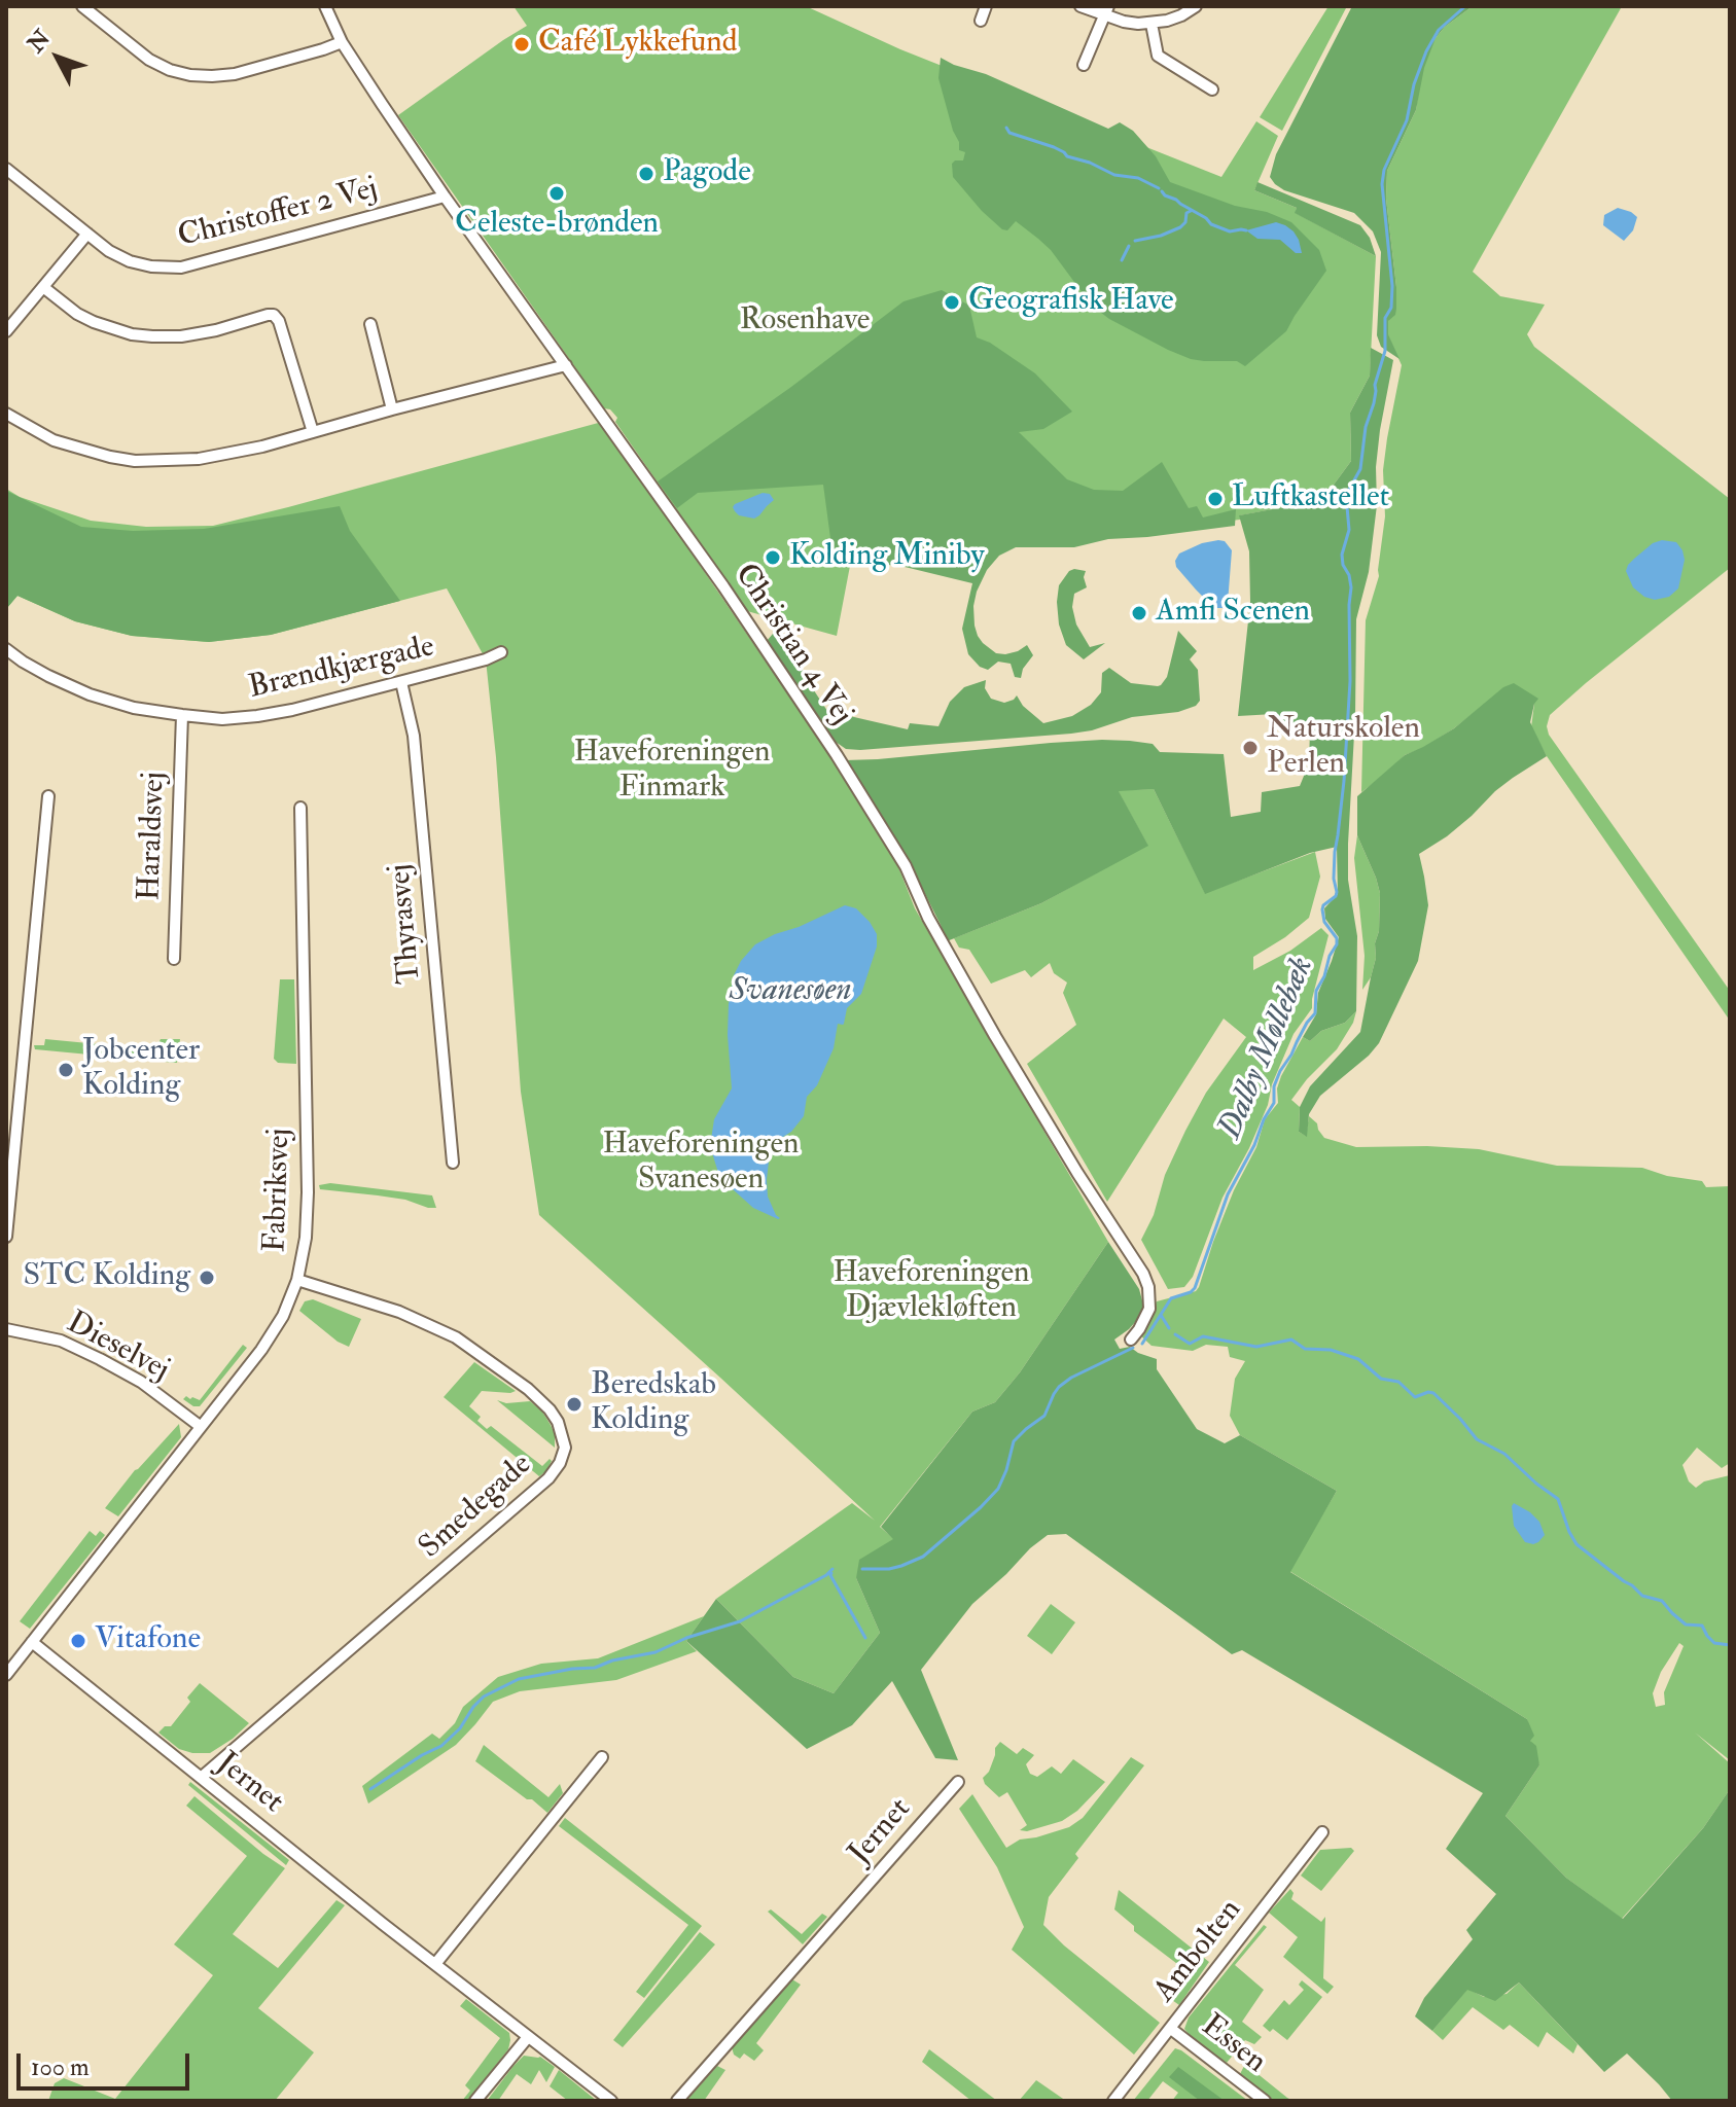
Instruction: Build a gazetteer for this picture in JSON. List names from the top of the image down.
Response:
{
  "streets": {
    "street": [
      "Christoffer 2 Vej",
      "Christian 4 Vej",
      "Brændkjærgade",
      "Haraldsvej",
      "Thyrasvej",
      "Fabriksvej",
      "Dieselvej",
      "Smedegade",
      "Jernet",
      "Ambolten",
      "Essen"
    ]
  },
  "crossings": [
    ["Christoffer 2 Vej", "Christian 4 Vej"],
    ["Brændkjærgade", "Haraldsvej"],
    ["Brændkjærgade", "Thyrasvej"],
    ["Fabriksvej", "Dieselvej"],
    ["Fabriksvej", "Smedegade"],
    ["Fabriksvej", "Jernet"],
    ["Smedegade", "Jernet"],
    ["Ambolten", "Essen"]
  ],
  "water": ["Svanesøen", "Dalby Møllebæk"],
  "parks": [
    "Rosenhave",
    "Haveforeningen Finmark",
    "Haveforeningen Svanesøen",
    "Haveforeningen Djævlekløften"
  ],
  "places": [
    "Café Lykkefund",
    "Pagode",
    "Celeste-brønden",
    "Geografisk Have",
    "Luftkastellet",
    "Kolding Miniby",
    "Amfi Scenen",
    "Naturskolen Perlen",
    "Jobcenter Kolding",
    "STC Kolding",
    "Beredskab Kolding",
    "Vitafone"
  ],
  "scale_bar": "100 m",
  "north": "top left"
}
